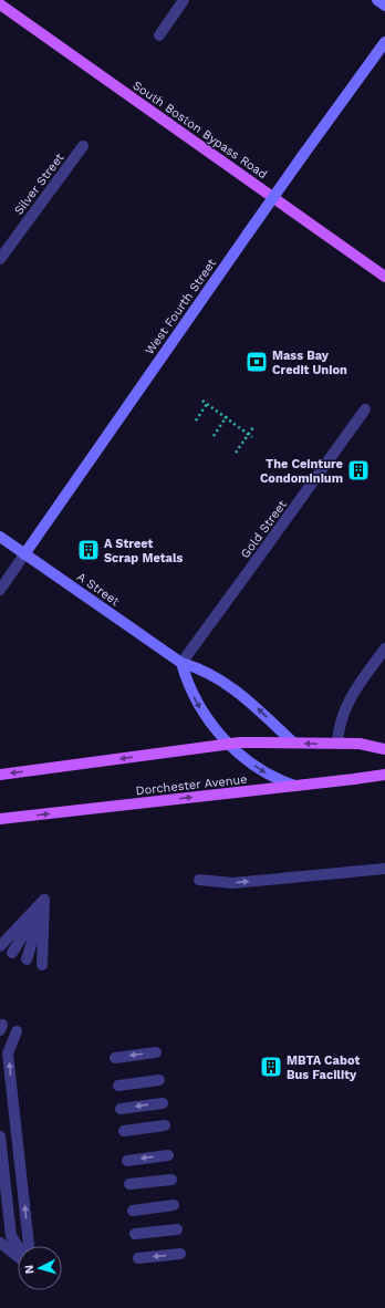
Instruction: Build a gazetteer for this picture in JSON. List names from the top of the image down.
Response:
{
  "streets": {
    "main road": [
      "South Boston Bypass Road",
      "West Fourth Street",
      "A Street",
      "Dorchester Avenue"
    ],
    "street": ["Silver Street", "Gold Street"]
  },
  "crossings": [
    ["West Fourth Street", "A Street"],
    ["Gold Street", "A Street"]
  ],
  "places": {
    "bank": ["Mass Bay Credit Union"],
    "building": ["The Ceinture Condominium", "A Street Scrap Metals", "MBTA Cabot Bus Facility"]
  },
  "north": "left"
}
